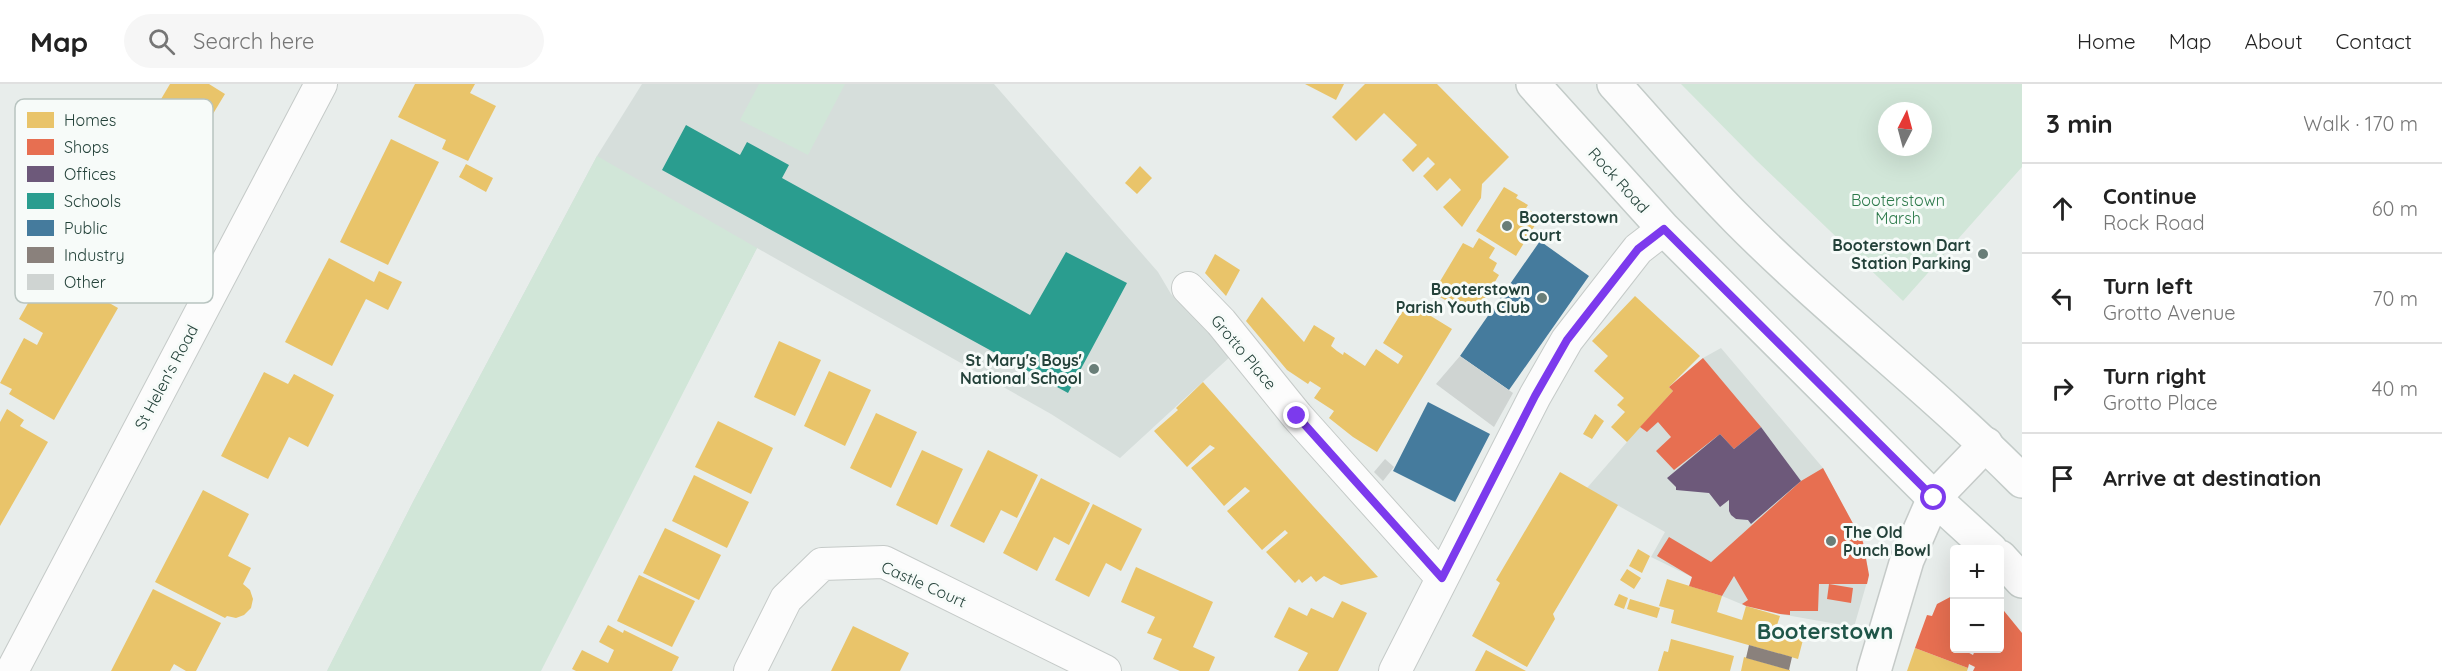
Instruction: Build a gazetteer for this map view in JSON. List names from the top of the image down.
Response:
{
  "streets": {
    "main road": ["Rock Road"],
    "street": ["Grotto Place", "St Helen's Road", "Castle Court"]
  },
  "districts": ["Booterstown"],
  "parks": ["Booterstown Marsh"],
  "places": [
    "Booterstown Court",
    "Booterstown Dart Station Parking",
    "Booterstown Parish Youth Club",
    "St Mary's Boys' National School",
    "The Old Punch Bowl"
  ],
  "legend": [
    "Homes",
    "Shops",
    "Offices",
    "Schools",
    "Public",
    "Industry",
    "Other"
  ],
  "north": "top",
  "page": {
    "header": "Map",
    "search": "Search here",
    "nav": [
      "Home",
      "Map",
      "About",
      "Contact"
    ],
    "heading": ["3 min", "Walk · 170 m"],
    "list": [
      ["Continue", "Rock Road", "60 m"],
      ["Turn left", "Grotto Avenue", "70 m"],
      ["Turn right", "Grotto Place", "40 m"],
      "Arrive at destination"
    ],
    "map_buttons": ["+", "−"]
  }
}
